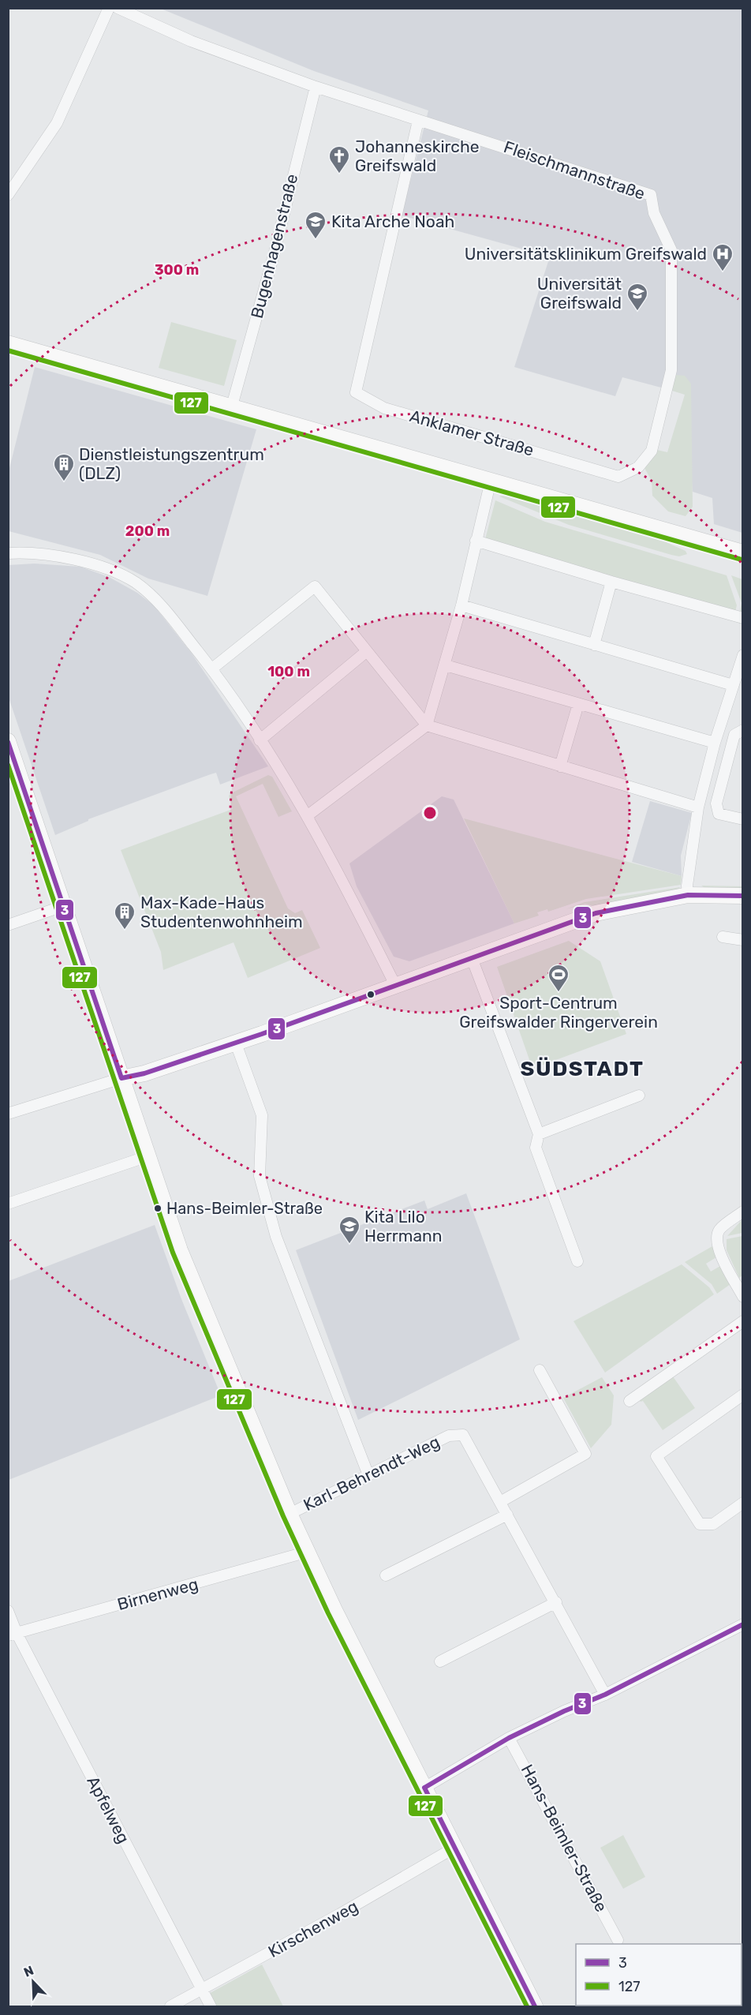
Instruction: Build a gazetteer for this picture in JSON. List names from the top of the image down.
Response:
{
  "streets": {
    "street": [
      "Fleischmannstraße",
      "Bugenhagenstraße",
      "Anklamer Straße",
      "Karl-Behrendt-Weg",
      "Birnenweg",
      "Apfelweg",
      "Hans-Beimler-Straße",
      "Kirschenweg"
    ]
  },
  "crossings": [
    ["Fleischmannstraße", "Bugenhagenstraße"],
    ["Fleischmannstraße", "Anklamer Straße"],
    ["Birnenweg", "Apfelweg"],
    ["Apfelweg", "Kirschenweg"]
  ],
  "districts": ["SÜDSTADT"],
  "places": {
    "church": ["Johanneskirche Greifswald"],
    "school or university": ["Kita Arche Noah", "Universität Greifswald", "Kita Lilo Herrmann"],
    "hospital": ["Universitätsklinikum Greifswald"],
    "building": ["Dienstleistungszentrum (DLZ)", "Max-Kade-Haus Studentenwohnheim"],
    "sports": ["Sport-Centrum Greifswalder Ringerverein"],
    "other": ["Hans-Beimler-Straße"]
  },
  "lines": ["transit line 127", "transit line 3"],
  "legend": ["3", "127"],
  "north": "top left",
  "rings": ["300 m", "200 m", "100 m"]
}
